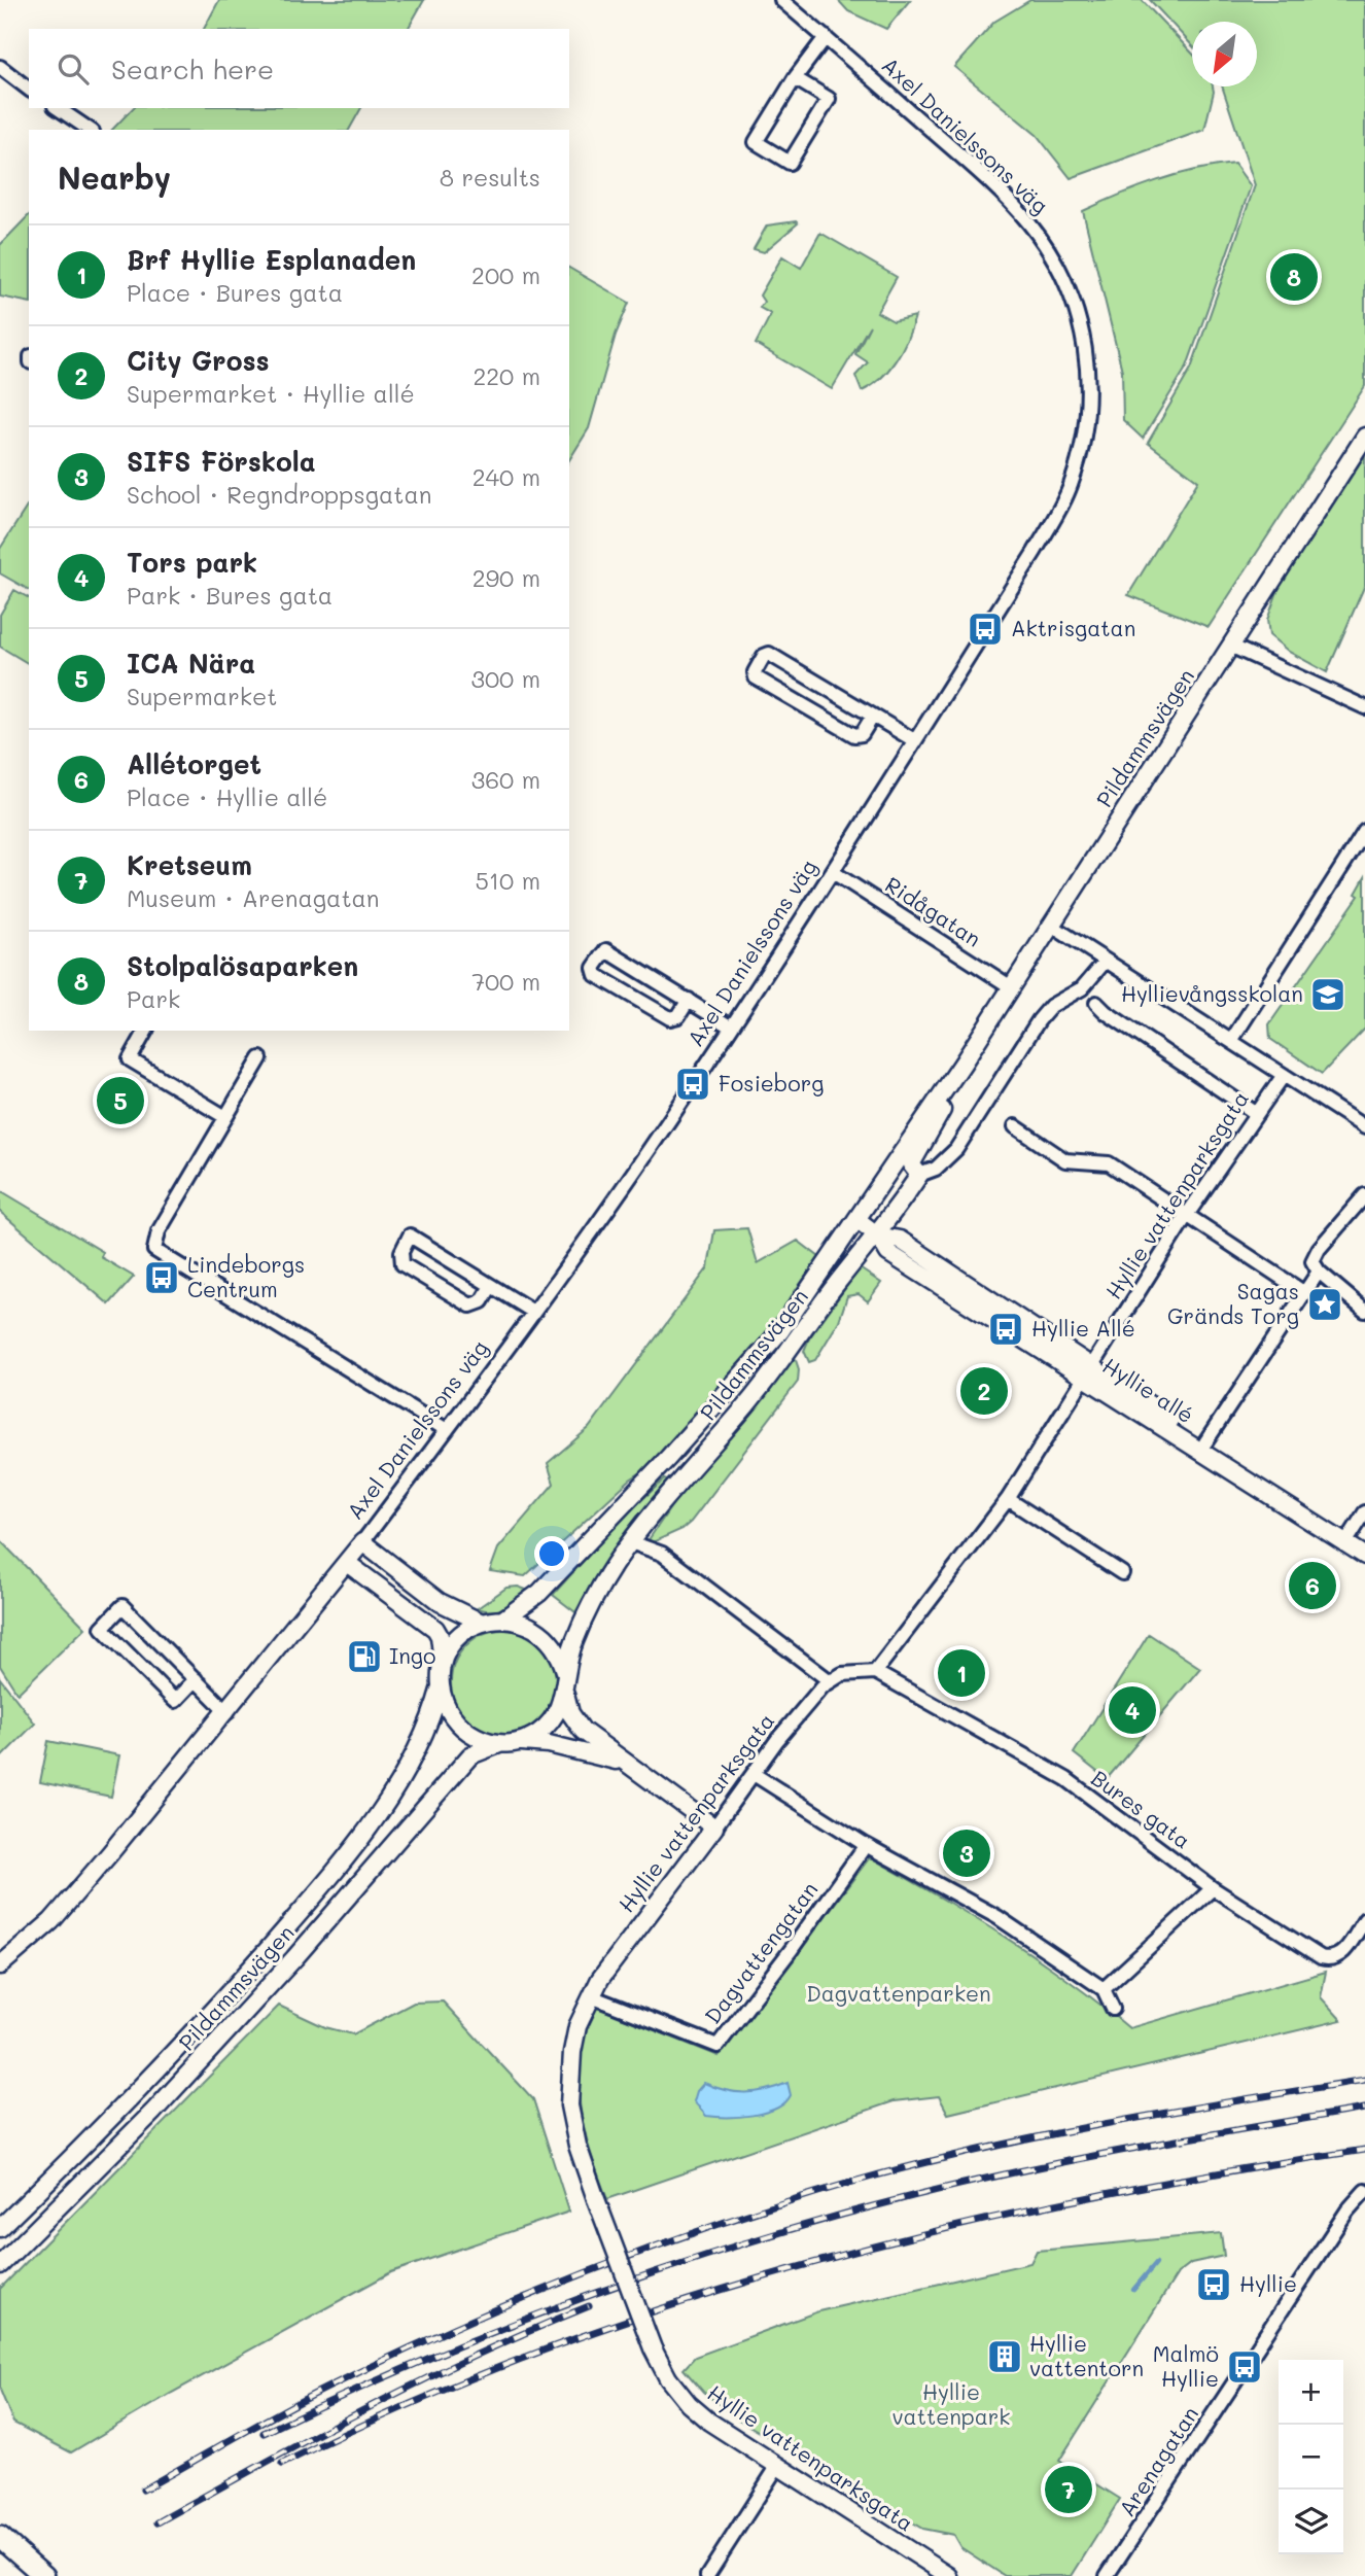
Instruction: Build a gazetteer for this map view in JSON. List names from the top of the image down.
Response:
{
  "streets": {
    "main road": [
      "Axel Danielssons väg",
      "Pildammsvägen",
      "Hyllie vattenparksgata",
      "Hyllie allé"
    ],
    "street": [
      "Ridågatan",
      "Bures gata",
      "Dagvattengatan",
      "Arenagatan"
    ]
  },
  "crossings": [
    ["Axel Danielssons väg", "Ridågatan"],
    ["Pildammsvägen", "Ridågatan"],
    ["Pildammsvägen", "Hyllie allé"],
    ["Hyllie vattenparksgata", "Hyllie allé"],
    ["Hyllie vattenparksgata", "Bures gata"],
    ["Hyllie vattenparksgata", "Dagvattengatan"]
  ],
  "parks": ["Dagvattenparken", "Hyllie vattenpark"],
  "places": {
    "bus stop": [
      "Aktrisgatan",
      "Fosieborg",
      "Lindeborgs Centrum",
      "Hyllie Allé",
      "Hyllie",
      "Malmö Hyllie"
    ],
    "school or university": ["Hyllievångsskolan"],
    "place": ["Sagas Gränds Torg"],
    "fuel station": ["Ingo"],
    "building": ["Hyllie vattentorn"]
  },
  "north": "bottom left",
  "page": {
    "search": "Search here",
    "heading": ["Nearby", "8 results"],
    "list": [
      {
        "mark": "1",
        "name": "Brf Hyllie Esplanaden",
        "note": "Place · Bures gata",
        "value": "200 m"
      },
      {
        "mark": "2",
        "name": "City Gross",
        "note": "Supermarket · Hyllie allé",
        "value": "220 m"
      },
      {
        "mark": "3",
        "name": "SIFS Förskola",
        "note": "School · Regndroppsgatan",
        "value": "240 m"
      },
      {
        "mark": "4",
        "name": "Tors park",
        "note": "Park · Bures gata",
        "value": "290 m"
      },
      {
        "mark": "5",
        "name": "ICA Nära",
        "note": "Supermarket",
        "value": "300 m"
      },
      {
        "mark": "6",
        "name": "Allétorget",
        "note": "Place · Hyllie allé",
        "value": "360 m"
      },
      {
        "mark": "7",
        "name": "Kretseum",
        "note": "Museum · Arenagatan",
        "value": "510 m"
      },
      {
        "mark": "8",
        "name": "Stolpalösaparken",
        "note": "Park",
        "value": "700 m"
      }
    ],
    "pins": [
      "8",
      "5",
      "2",
      "6",
      "1",
      "4",
      "3",
      "7"
    ],
    "map_buttons": ["+", "−"]
  }
}
